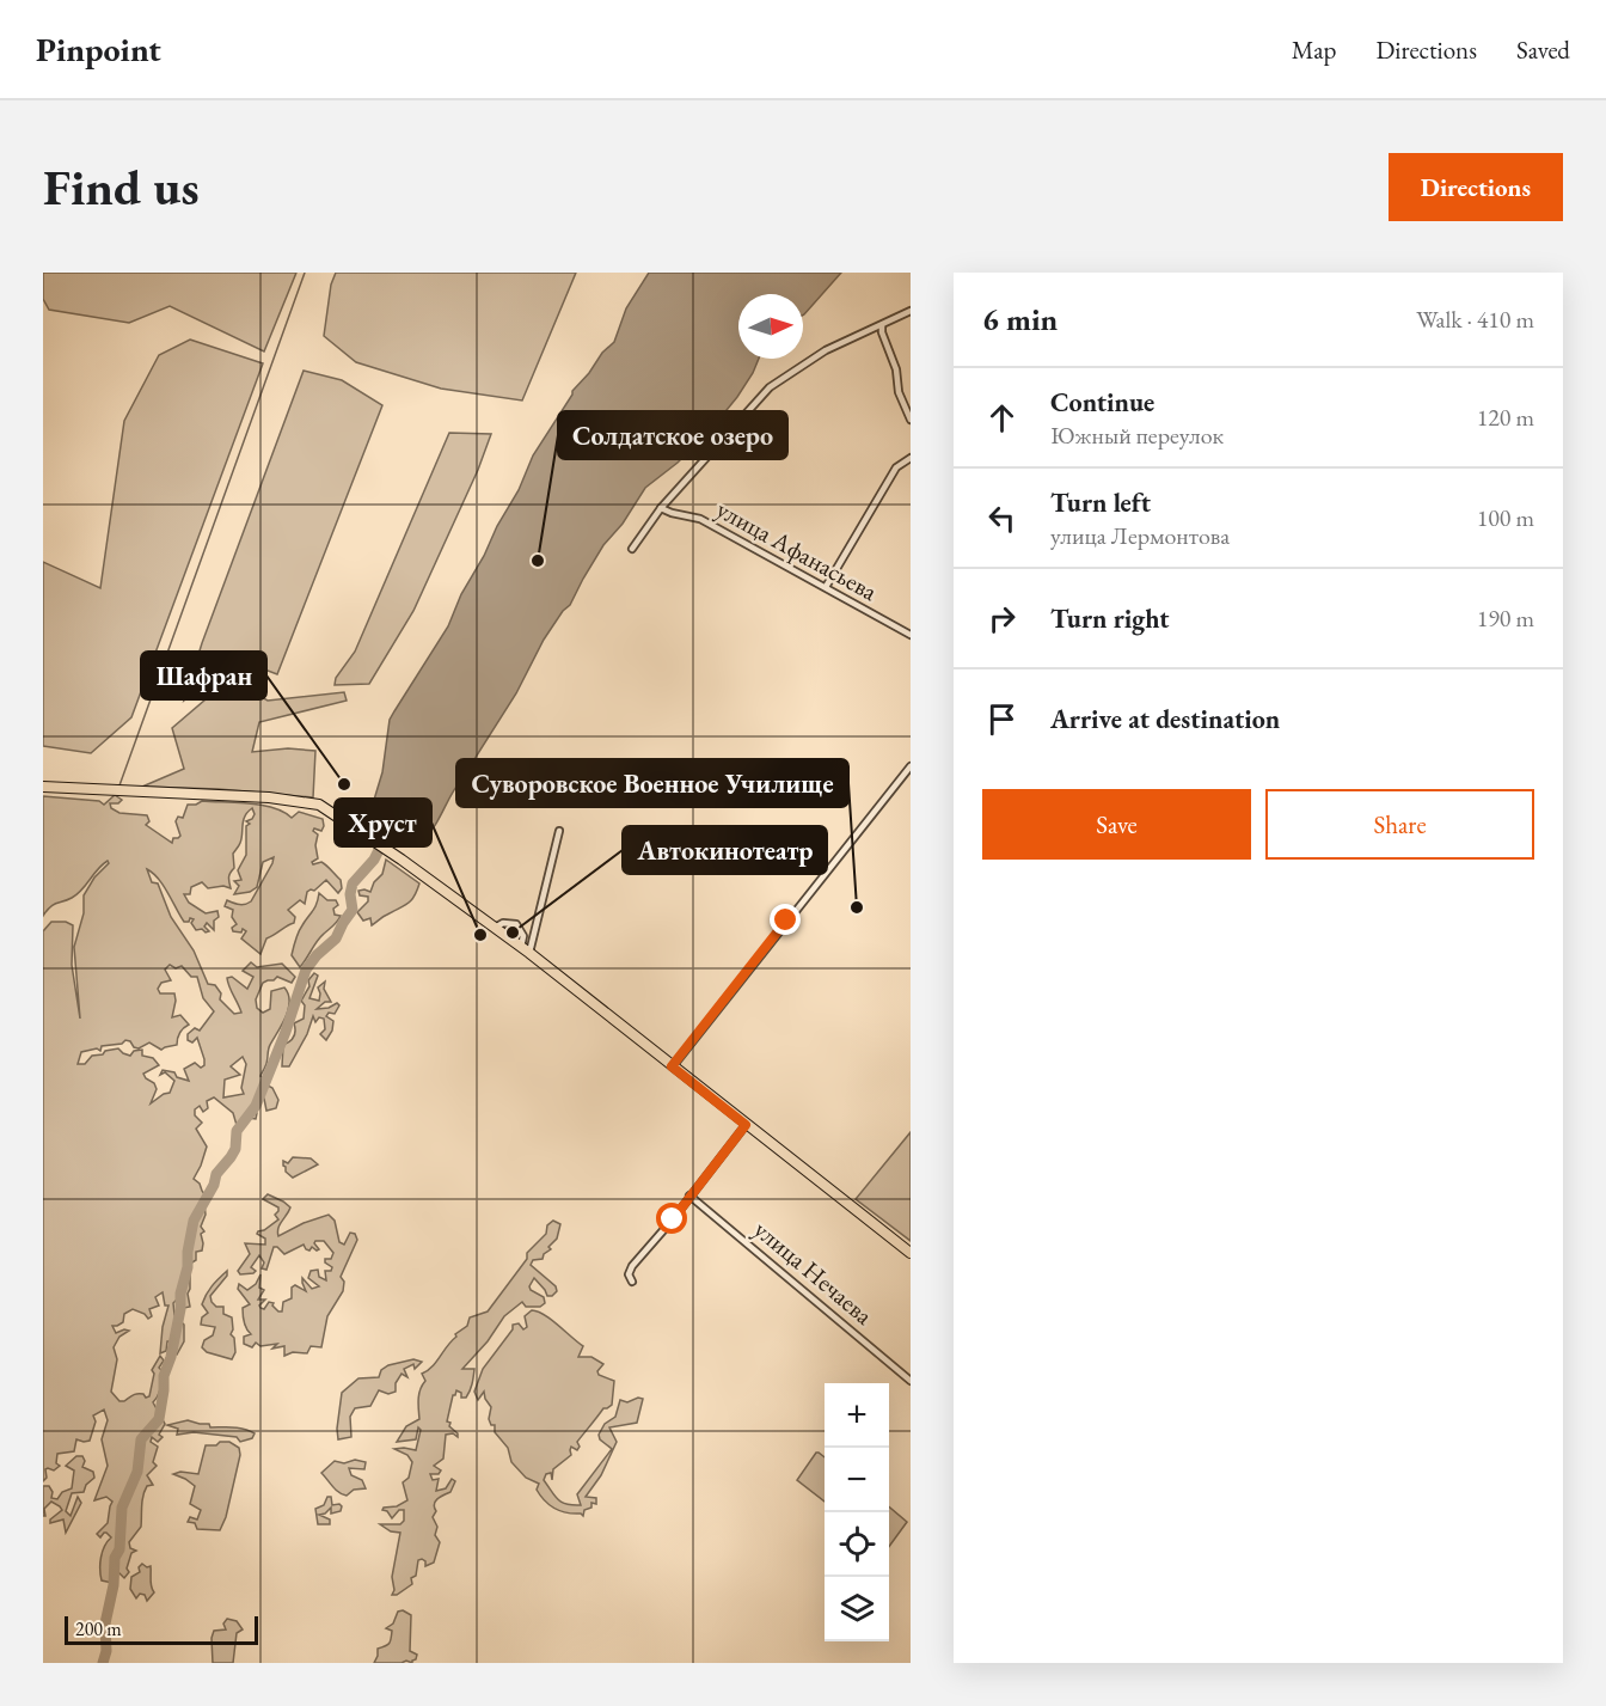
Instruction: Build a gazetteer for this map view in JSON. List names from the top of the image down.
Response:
{
  "streets": {
    "street": ["улица Афанасьева", "улица Нечаева"]
  },
  "places": [
    "Солдатское озеро",
    "Шафран",
    "Суворовское Военное Училище",
    "Автокинотеатр",
    "Хруст"
  ],
  "scale_bar": "200 m",
  "north": "right",
  "page": {
    "header": "Pinpoint",
    "nav": ["Map", "Directions", "Saved"],
    "buttons": [
      "Directions",
      ["Save", "Share"]
    ],
    "title": "Find us",
    "heading": ["6 min", "Walk · 410 m"],
    "list": [
      ["Continue", "Южный переулок", "120 m"],
      ["Turn left", "улица Лермонтова", "100 m"],
      ["Turn right", "190 m"],
      "Arrive at destination"
    ],
    "map_buttons": ["+", "−"],
    "scale": "200 m"
  }
}
